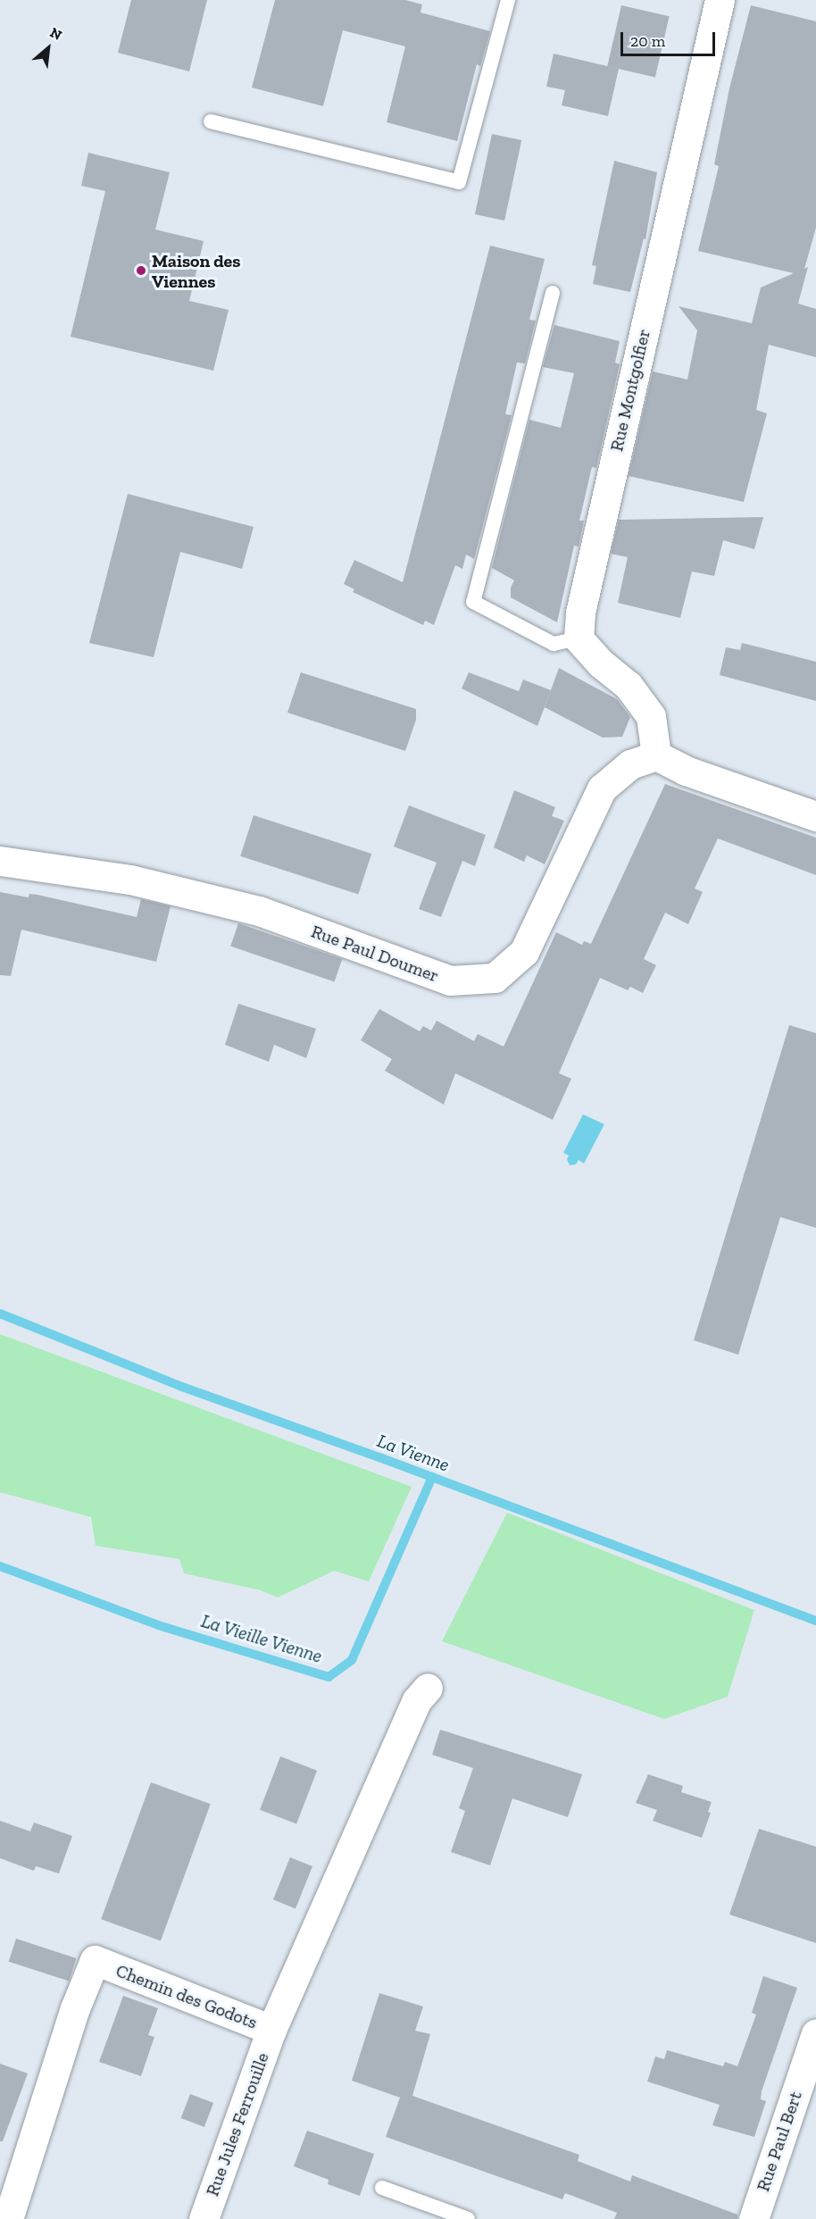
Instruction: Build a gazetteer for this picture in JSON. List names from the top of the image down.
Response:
{
  "streets": {
    "street": [
      "Rue Montgolfier",
      "Rue Paul Doumer",
      "Chemin des Godots",
      "Rue Jules Ferrouille",
      "Rue Paul Bert"
    ]
  },
  "crossings": [
    ["Chemin des Godots", "Rue Jules Ferrouille"]
  ],
  "water": ["La Vienne", "La Vieille Vienne"],
  "places": ["Maison des Viennes"],
  "scale_bar": "20 m",
  "north": "top right"
}
